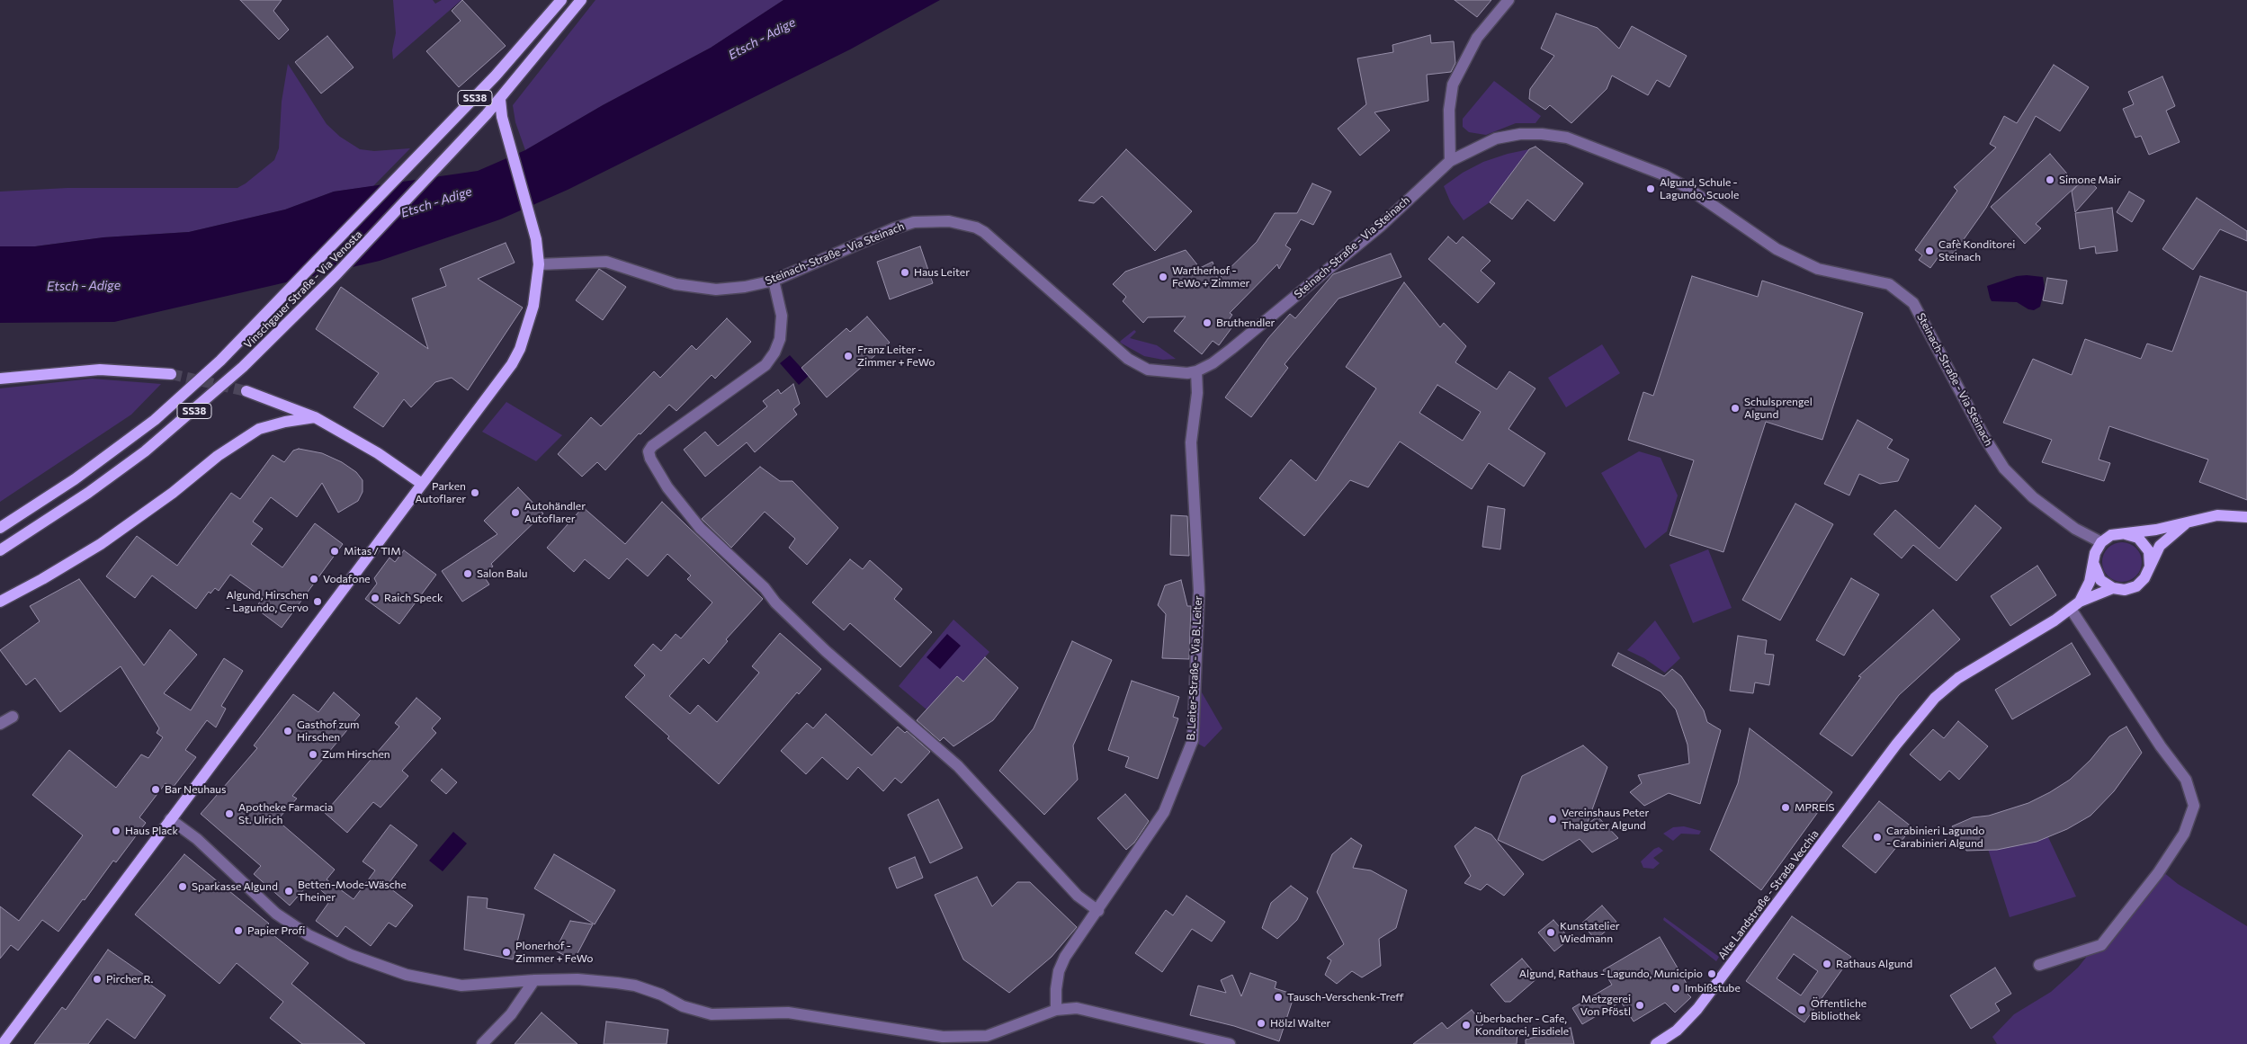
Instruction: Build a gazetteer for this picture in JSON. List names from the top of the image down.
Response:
{
  "streets": {
    "main road": ["SS38", "Vinschgauer Straße - Via Venosta", "Alte Landstraße - Strada Vecchia"],
    "street": ["Steinach-Straße - Via Steinach", "B. Leiter-Straße - Via B. Leiter"]
  },
  "crossings": [
    ["Steinach-Straße - Via Steinach", "B. Leiter-Straße - Via B. Leiter"],
    ["Steinach-Straße - Via Steinach", "Alte Landstraße - Strada Vecchia"]
  ],
  "water": ["Etsch - Adige"],
  "places": [
    "Simone Mair",
    "Algund, Schule - Lagundo, Scuole",
    "Cafè Konditorei Steinach",
    "Haus Leiter",
    "Wartherhof - FeWo + Zimmer",
    "Bruthendler",
    "Franz Leiter - Zimmer + FeWo",
    "Schulsprengel Algund",
    "Parken Autoflarer",
    "Autohändler Autoflarer",
    "Mitas / TIM",
    "Salon Balu",
    "Vodafone",
    "Raich Speck",
    "Algund, Hirschen - Lagundo, Cervo",
    "Gasthof zum Hirschen",
    "Zum Hirschen",
    "Bar Neuhaus",
    "MPREIS",
    "Apotheke Farmacia St. Ulrich",
    "Vereinshaus Peter Thalguter Algund",
    "Haus Plack",
    "Carabinieri Lagundo - Carabinieri Algund",
    "Sparkasse Algund",
    "Betten-Mode-Wäsche Theiner",
    "Papier Profi",
    "Kunstatelier Wiedmann",
    "Plonerhof - Zimmer + FeWo",
    "Rathaus Algund",
    "Algund, Rathaus - Lagundo, Municipio",
    "Pircher R.",
    "Imbißstube",
    "Tausch-Verschenk-Treff",
    "Metzgerei Von Pföstl",
    "Öffentliche Bibliothek",
    "Hölzl Walter",
    "Überbacher - Cafe, Konditorei, Eisdiele"
  ]
}
